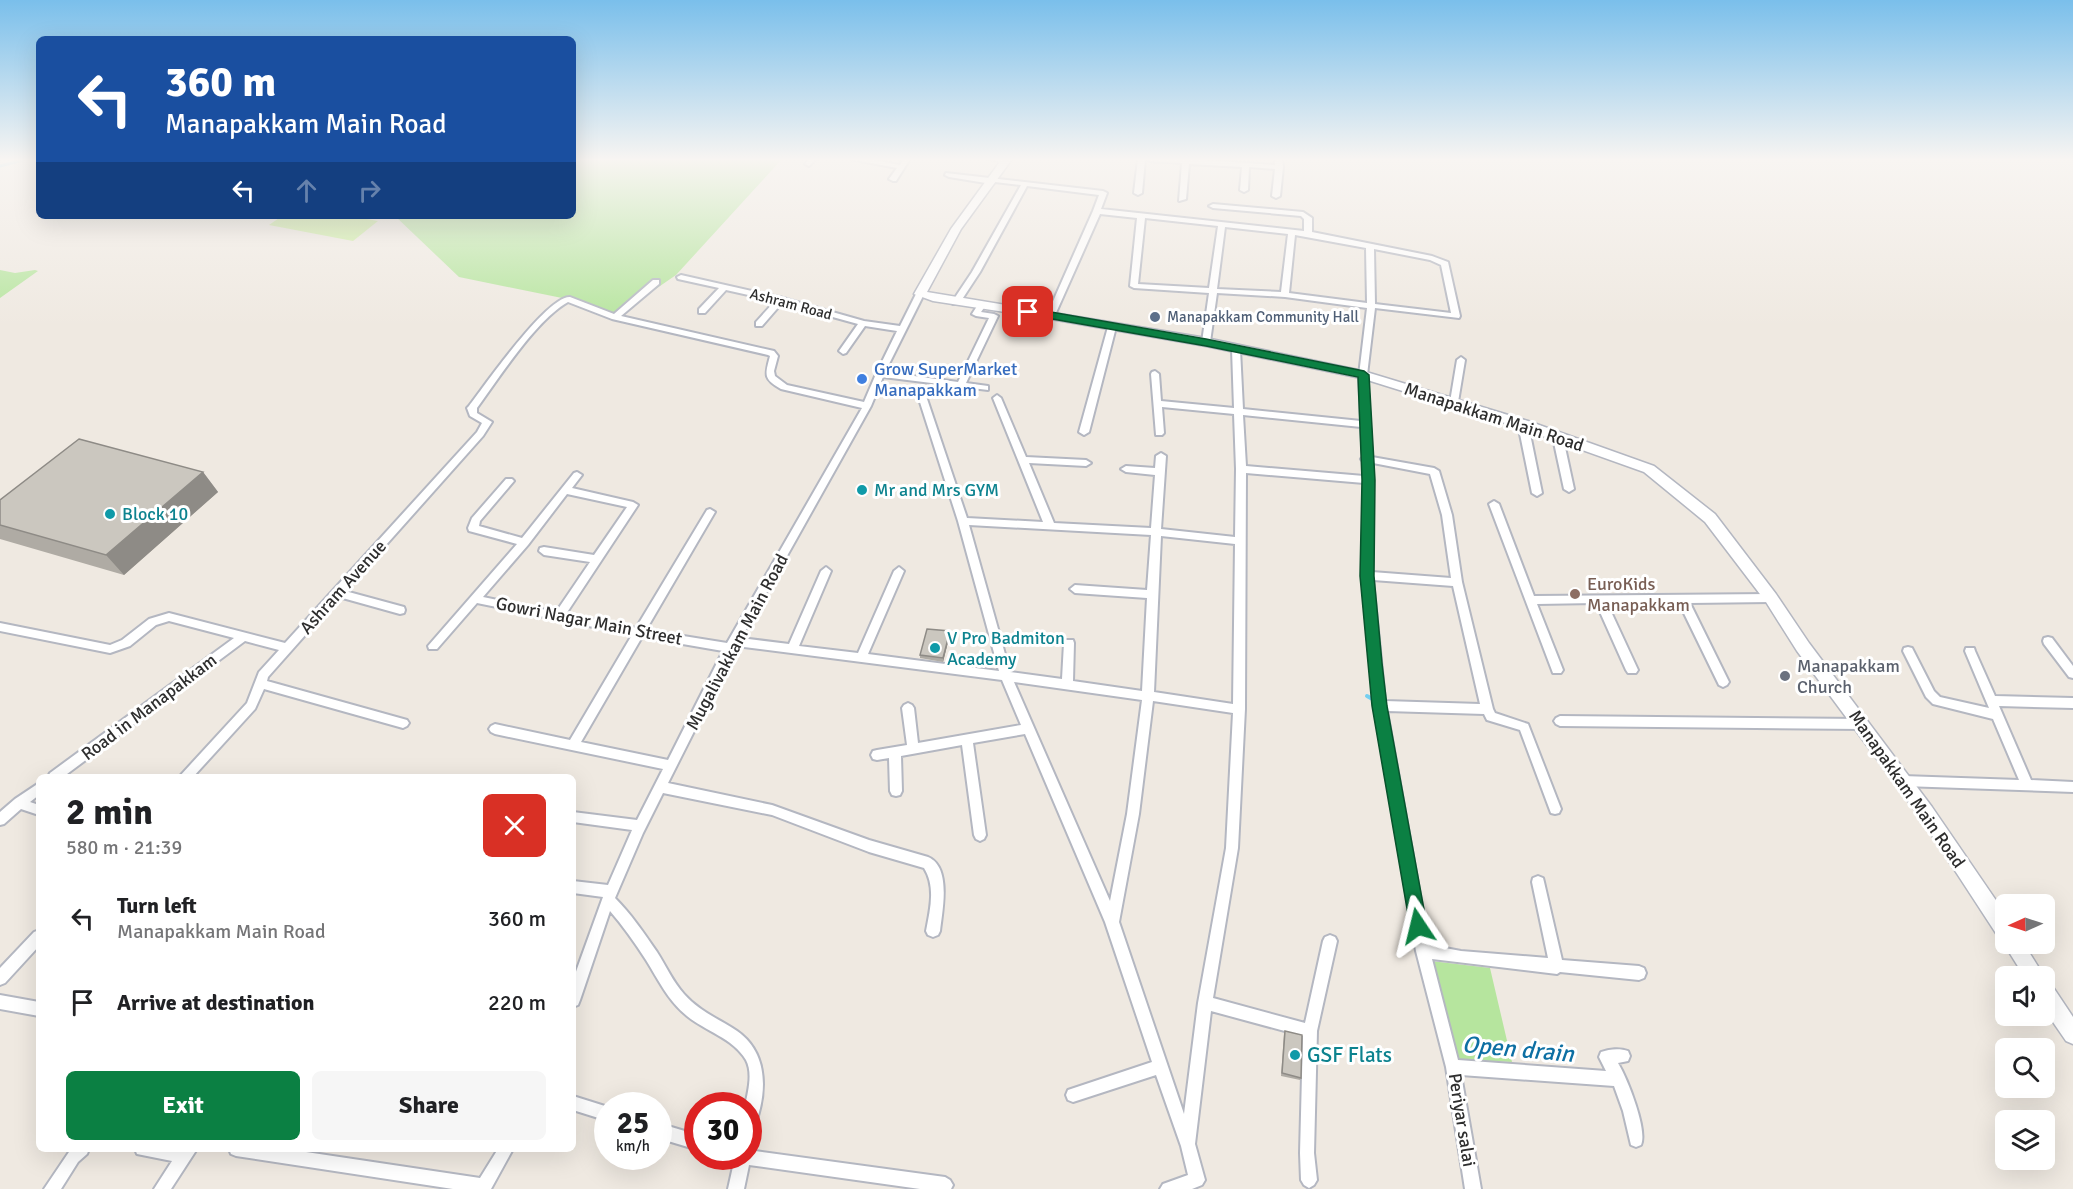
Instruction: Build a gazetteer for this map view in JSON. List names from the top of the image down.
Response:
{
  "streets": {
    "main road": ["Manapakkam Main Road"],
    "street": [
      "Ashram Road",
      "Ashram Avenue",
      "Gowri Nagar Main Street",
      "Mugalivakkam Main Road",
      "Road in Manapakkam",
      "Periyar salai"
    ]
  },
  "crossings": [
    ["Ashram Road", "Mugalivakkam Main Road"],
    ["Manapakkam Main Road", "Mugalivakkam Main Road"],
    ["Manapakkam Main Road", "Periyar salai"],
    ["Ashram Avenue", "Road in Manapakkam"],
    ["Gowri Nagar Main Street", "Mugalivakkam Main Road"]
  ],
  "water": ["Open drain"],
  "places": [
    "Manapakkam Community Hall",
    "Grow SuperMarket Manapakkam",
    "Mr and Mrs GYM",
    "Block 10",
    "EuroKids Manapakkam",
    "V Pro Badmiton Academy",
    "Manapakkam Church",
    "GSF Flats"
  ],
  "north": "left",
  "page": {
    "turn": ["360 m", "Manapakkam Main Road"],
    "heading": ["2 min", "580 m · 21:39"],
    "list": [
      {
        "name": "Turn left",
        "note": "Manapakkam Main Road",
        "value": "360 m"
      },
      {
        "name": "Arrive at destination",
        "value": "220 m"
      }
    ],
    "buttons": ["Exit", "Share"],
    "speed": "25 km/h",
    "limit": "30"
  }
}
